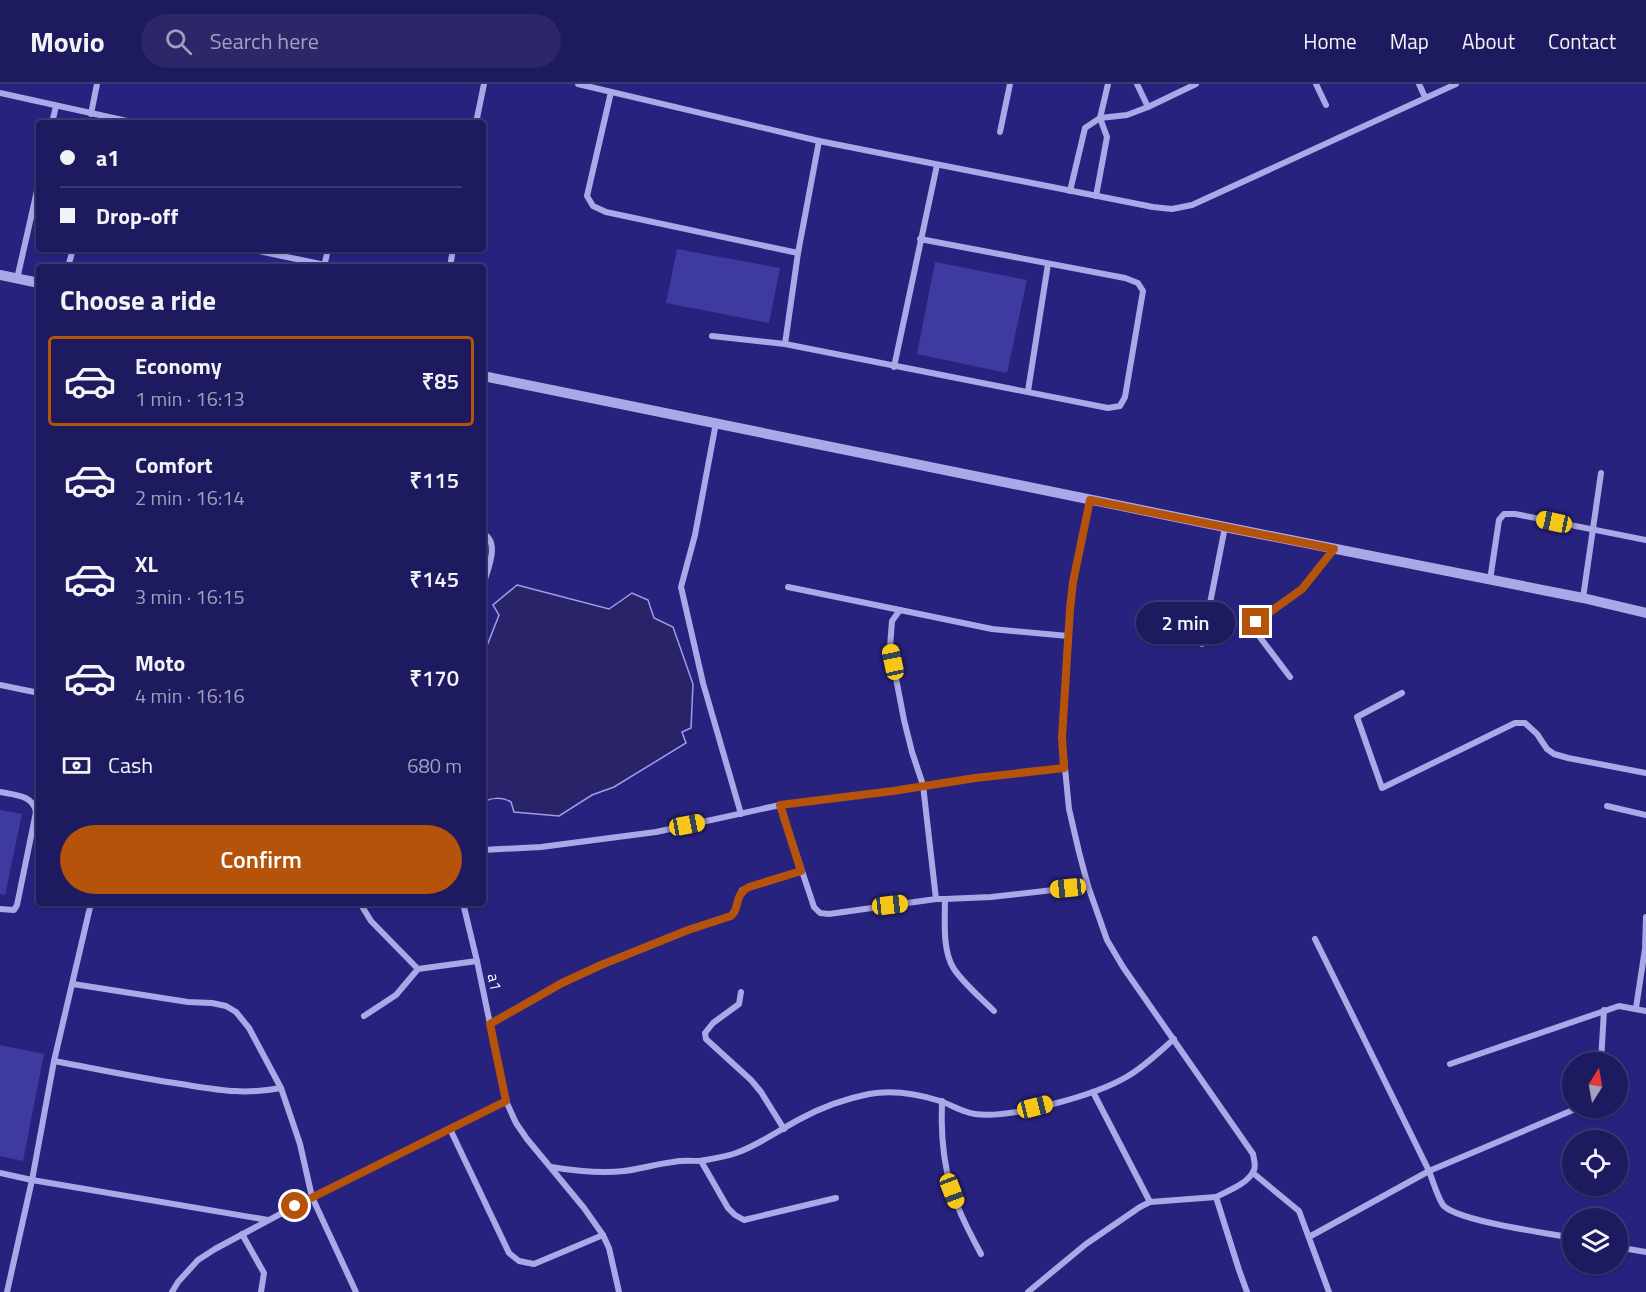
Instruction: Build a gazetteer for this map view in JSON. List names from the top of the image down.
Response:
{
  "streets": {
    "street": ["a1"]
  },
  "north": "top",
  "page": {
    "header": "Movio",
    "search": "Search here",
    "nav": [
      "Home",
      "Map",
      "About",
      "Contact"
    ],
    "banner": ["a1", "Drop-off"],
    "heading": "Choose a ride",
    "list": [
      {
        "name": "Economy",
        "note": "1 min · 16:13",
        "value": "₹85"
      },
      {
        "name": "Comfort",
        "note": "2 min · 16:14",
        "value": "₹115"
      },
      {
        "name": "XL",
        "note": "3 min · 16:15",
        "value": "₹145"
      },
      {
        "name": "Moto",
        "note": "4 min · 16:16",
        "value": "₹170"
      }
    ],
    "bubble": "2 min",
    "pay": ["Cash", "680 m"],
    "buttons": "Confirm"
  }
}
